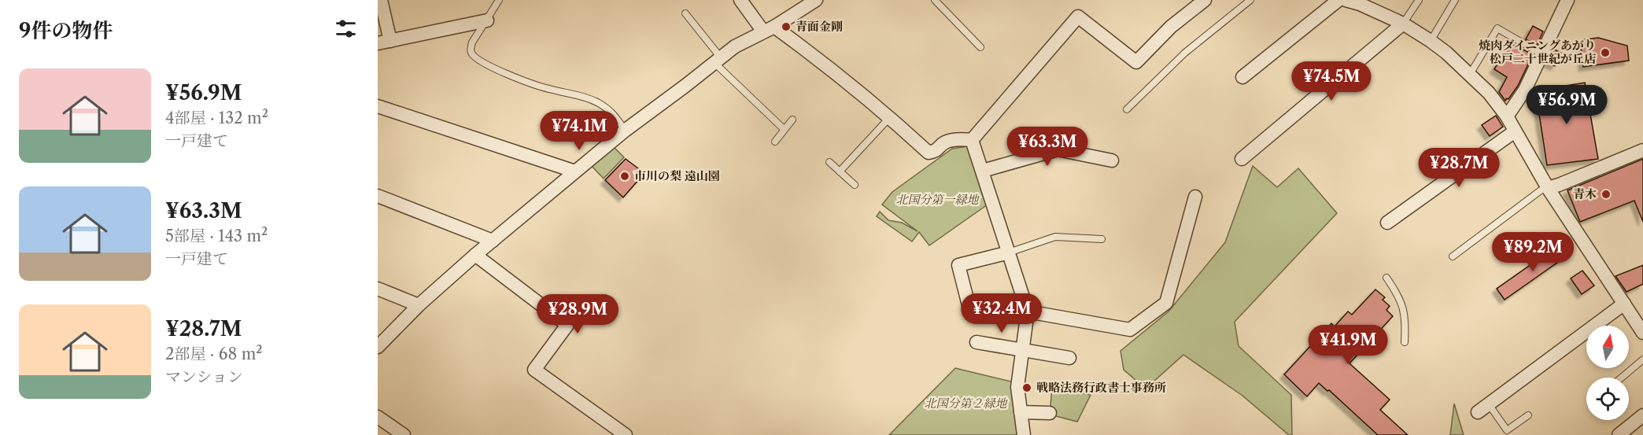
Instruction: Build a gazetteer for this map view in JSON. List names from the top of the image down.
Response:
{
  "parks": ["北国分第一緑地", "北国分第２緑地"],
  "places": [
    "青面金剛",
    "焼肉ダイニングあがり 松戸二十世紀が丘店",
    "市川の梨 遠山園",
    "青木",
    "戦略法務行政書士事務所"
  ],
  "north": "top",
  "page": {
    "heading": "9件の物件",
    "list": [
      {
        "name": "¥56.9M",
        "note": "4部屋 · 132 m² · 一戸建て"
      },
      {
        "name": "¥63.3M",
        "note": "5部屋 · 143 m² · 一戸建て"
      },
      {
        "name": "¥28.7M",
        "note": "2部屋 · 68 m² · マンション"
      }
    ],
    "price": [
      "¥74.5M",
      "¥56.9M",
      "¥74.1M",
      "¥63.3M",
      "¥28.7M",
      "¥89.2M",
      "¥32.4M",
      "¥28.9M",
      "¥41.9M"
    ]
  }
}
